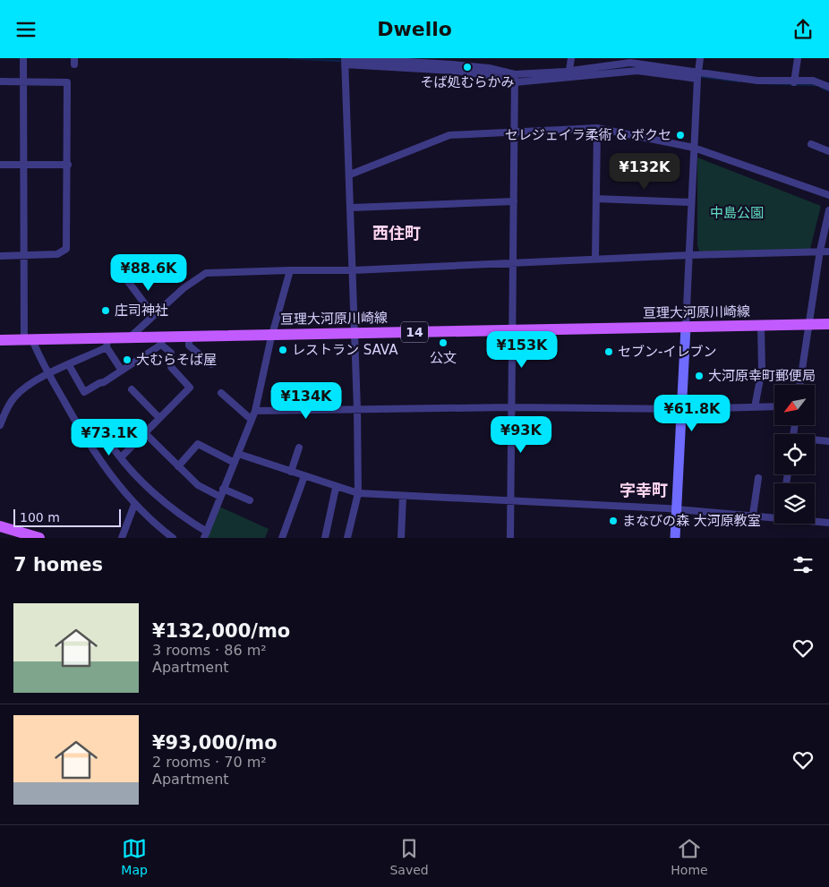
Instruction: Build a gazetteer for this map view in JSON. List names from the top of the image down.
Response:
{
  "streets": {
    "main road": ["亘理大河原川崎線", "14"]
  },
  "districts": ["西住町", "字幸町"],
  "parks": ["中島公園"],
  "places": [
    "そば処むらかみ",
    "セレジェイラ柔術 & ボクセ",
    "庄司神社",
    "公文",
    "レストラン SAVA",
    "セブン-イレブン",
    "大むらそば屋",
    "大河原幸町郵便局",
    "まなびの森 大河原教室"
  ],
  "scale_bar": "100 m",
  "north": "bottom left",
  "page": {
    "header": "Dwello",
    "price": [
      "¥132K",
      "¥88.6K",
      "¥153K",
      "¥134K",
      "¥61.8K",
      "¥93K",
      "¥73.1K"
    ],
    "scale": "100 m",
    "heading": "7 homes",
    "list": [
      {
        "name": "¥132,000/mo",
        "note": "3 rooms · 86 m² · Apartment"
      },
      {
        "name": "¥93,000/mo",
        "note": "2 rooms · 70 m² · Apartment"
      }
    ],
    "tabs": ["Map", "Saved", "Home"]
  }
}
